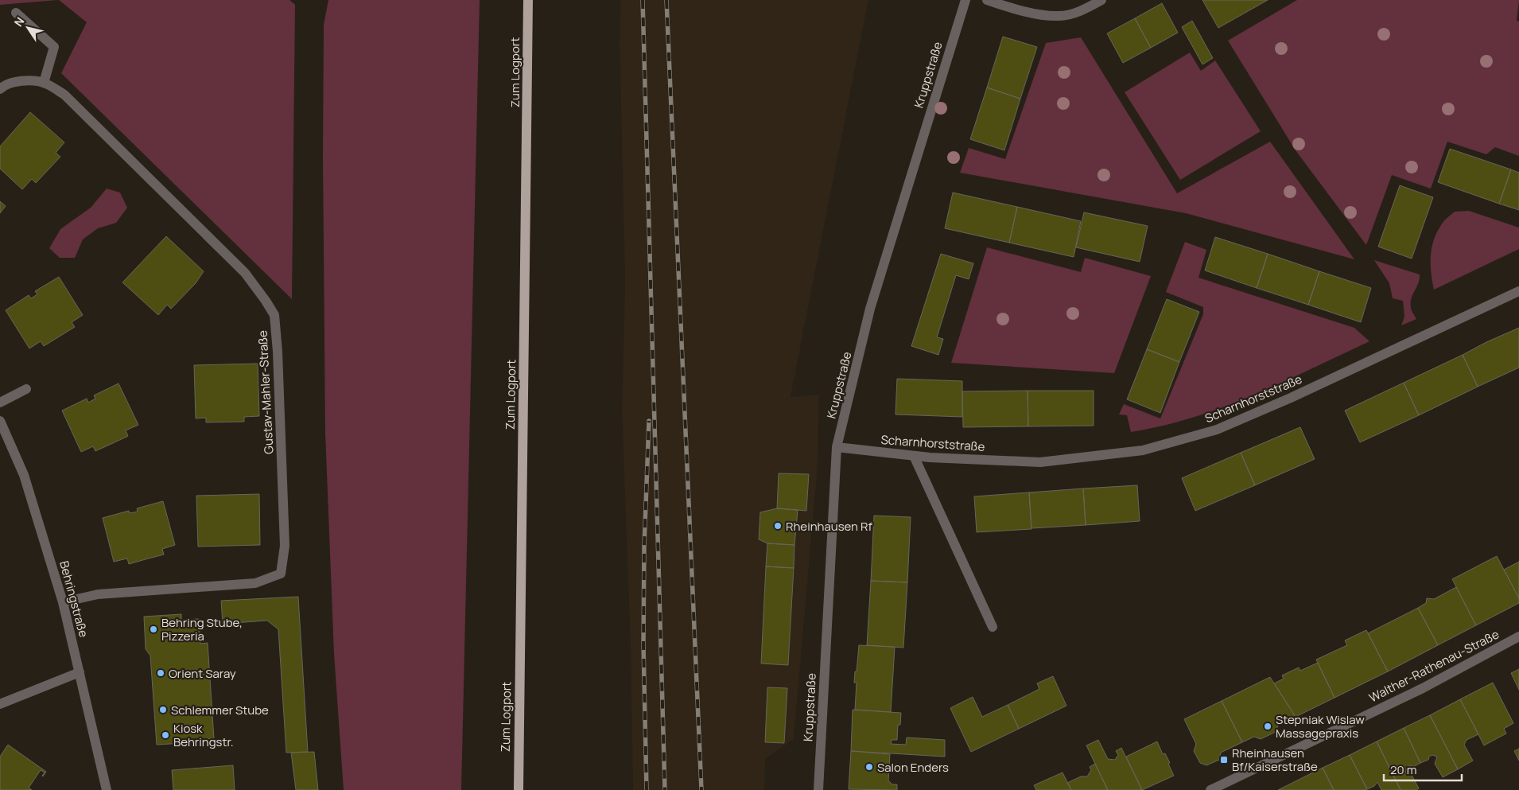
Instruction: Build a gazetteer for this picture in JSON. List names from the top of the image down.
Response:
{
  "streets": {
    "main road": ["Zum Logport"],
    "street": [
      "Kruppstraße",
      "Gustav-Mahler-Straße",
      "Scharnhorststraße",
      "Behringstraße",
      "Walther-Rathenau-Straße"
    ]
  },
  "crossings": [
    ["Kruppstraße", "Scharnhorststraße"],
    ["Gustav-Mahler-Straße", "Behringstraße"]
  ],
  "places": {
    "other": [
      "Rheinhausen Rf",
      "Behring Stube, Pizzeria",
      "Orient Saray",
      "Schlemmer Stube",
      "Stepniak Wislaw Massagepraxis",
      "Kiosk Behringstr.",
      "Salon Enders"
    ],
    "transit": ["Rheinhausen Bf/Kaiserstraße"]
  },
  "scale_bar": "20 m",
  "north": "top left"
}
